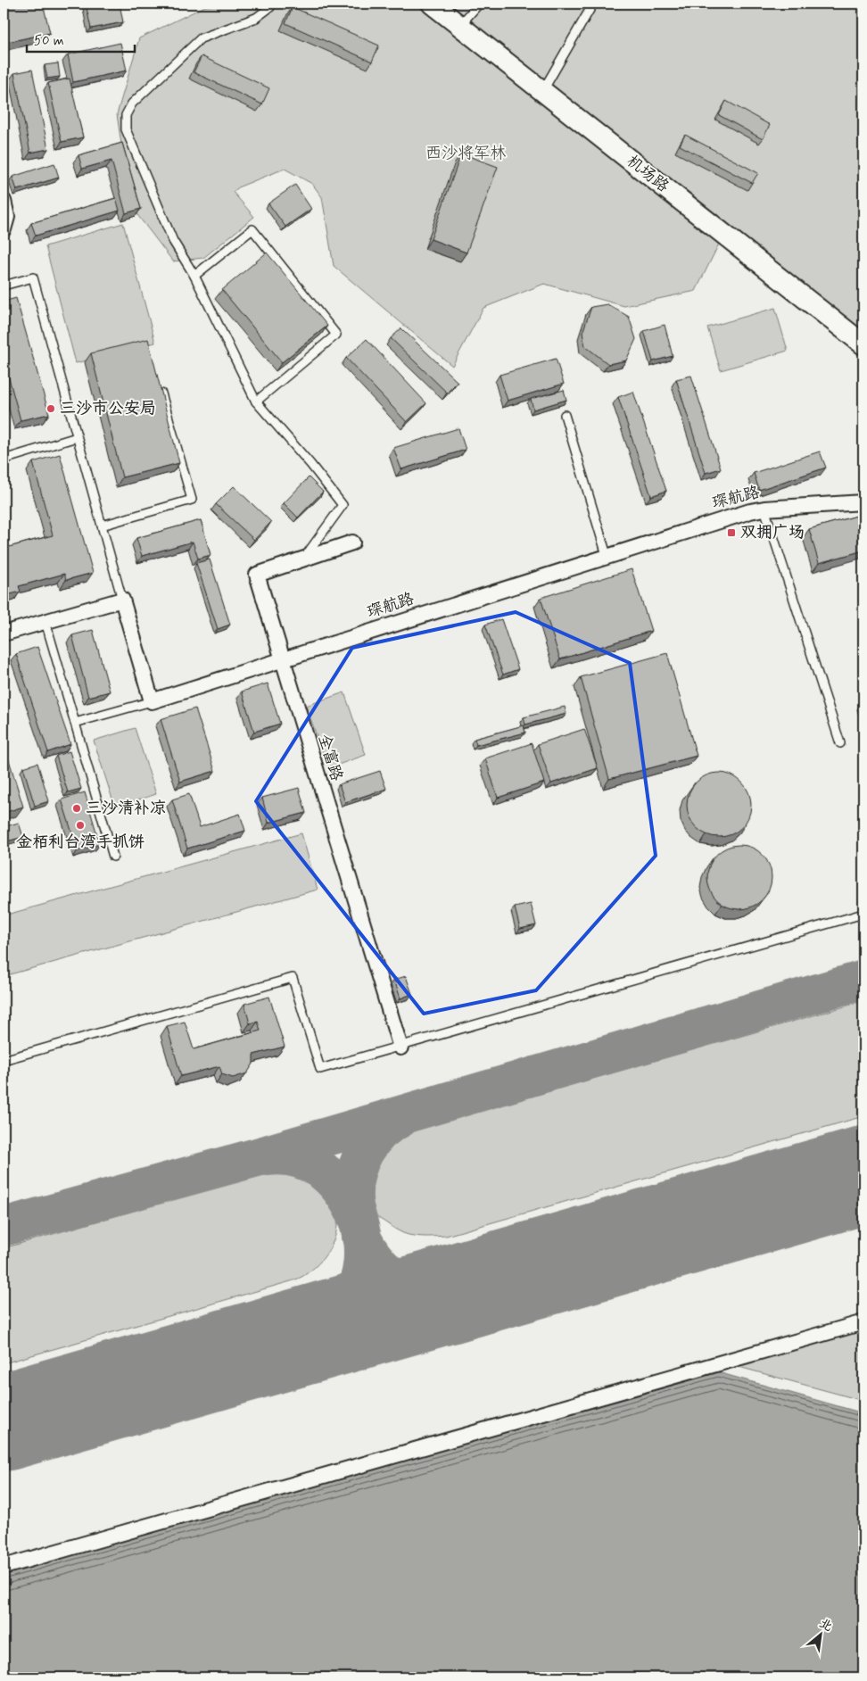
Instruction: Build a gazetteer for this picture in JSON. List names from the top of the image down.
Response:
{
  "streets": {
    "street": ["机场路", "琛航路", "全富路"]
  },
  "crossings": [
    ["琛航路", "全富路"]
  ],
  "parks": ["西沙将军林"],
  "places": {
    "other": ["三沙市公安局", "三沙清补凉", "金栢利台湾手抓饼"],
    "transit": ["双拥广场"]
  },
  "scale_bar": "50 m",
  "north": "top right"
}
